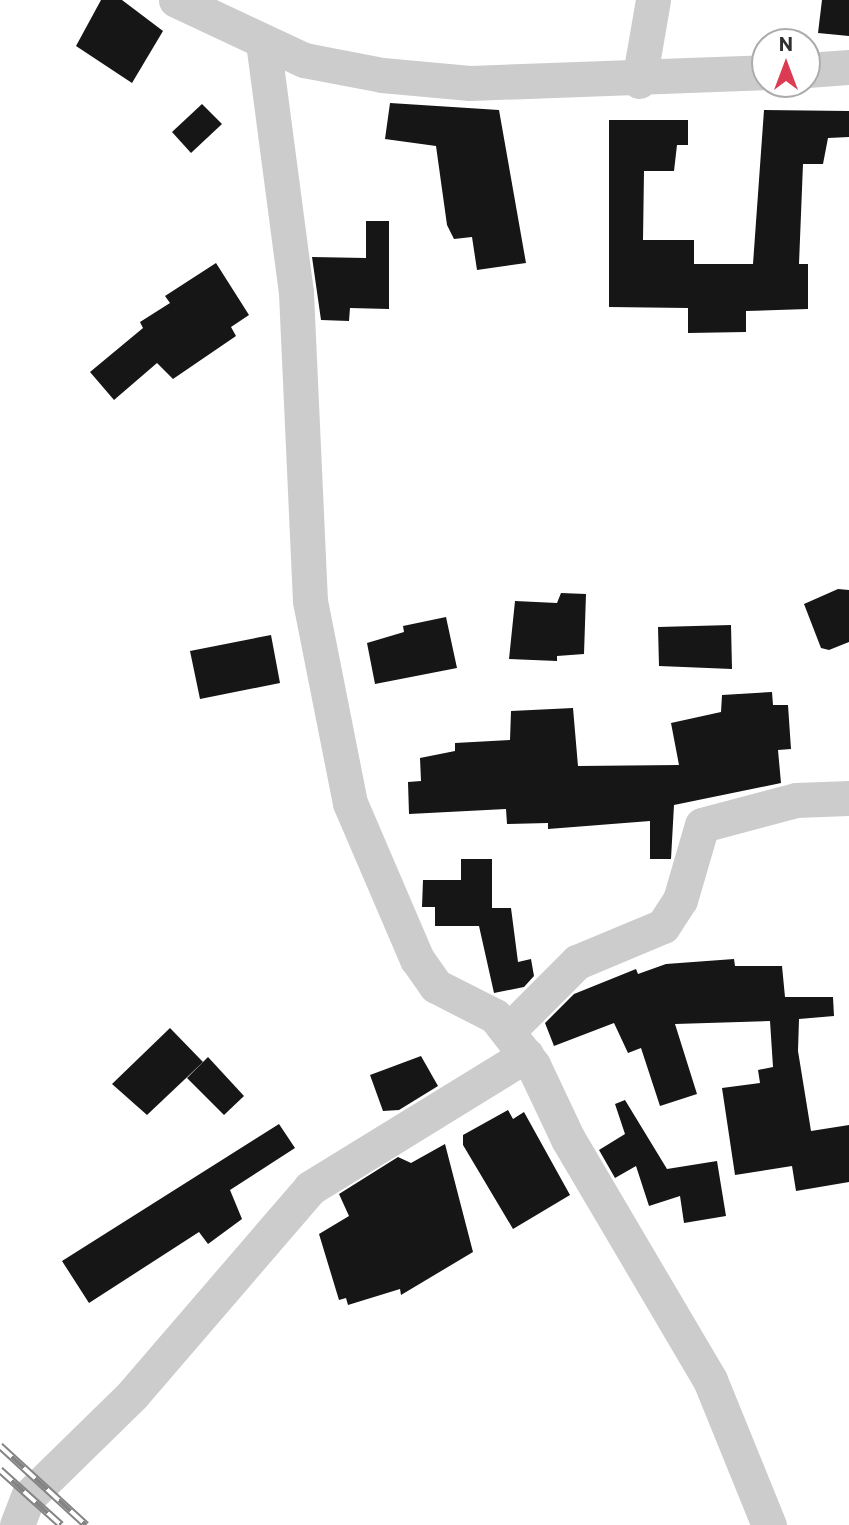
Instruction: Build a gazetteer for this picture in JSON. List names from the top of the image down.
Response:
{
  "north": "top"
}
